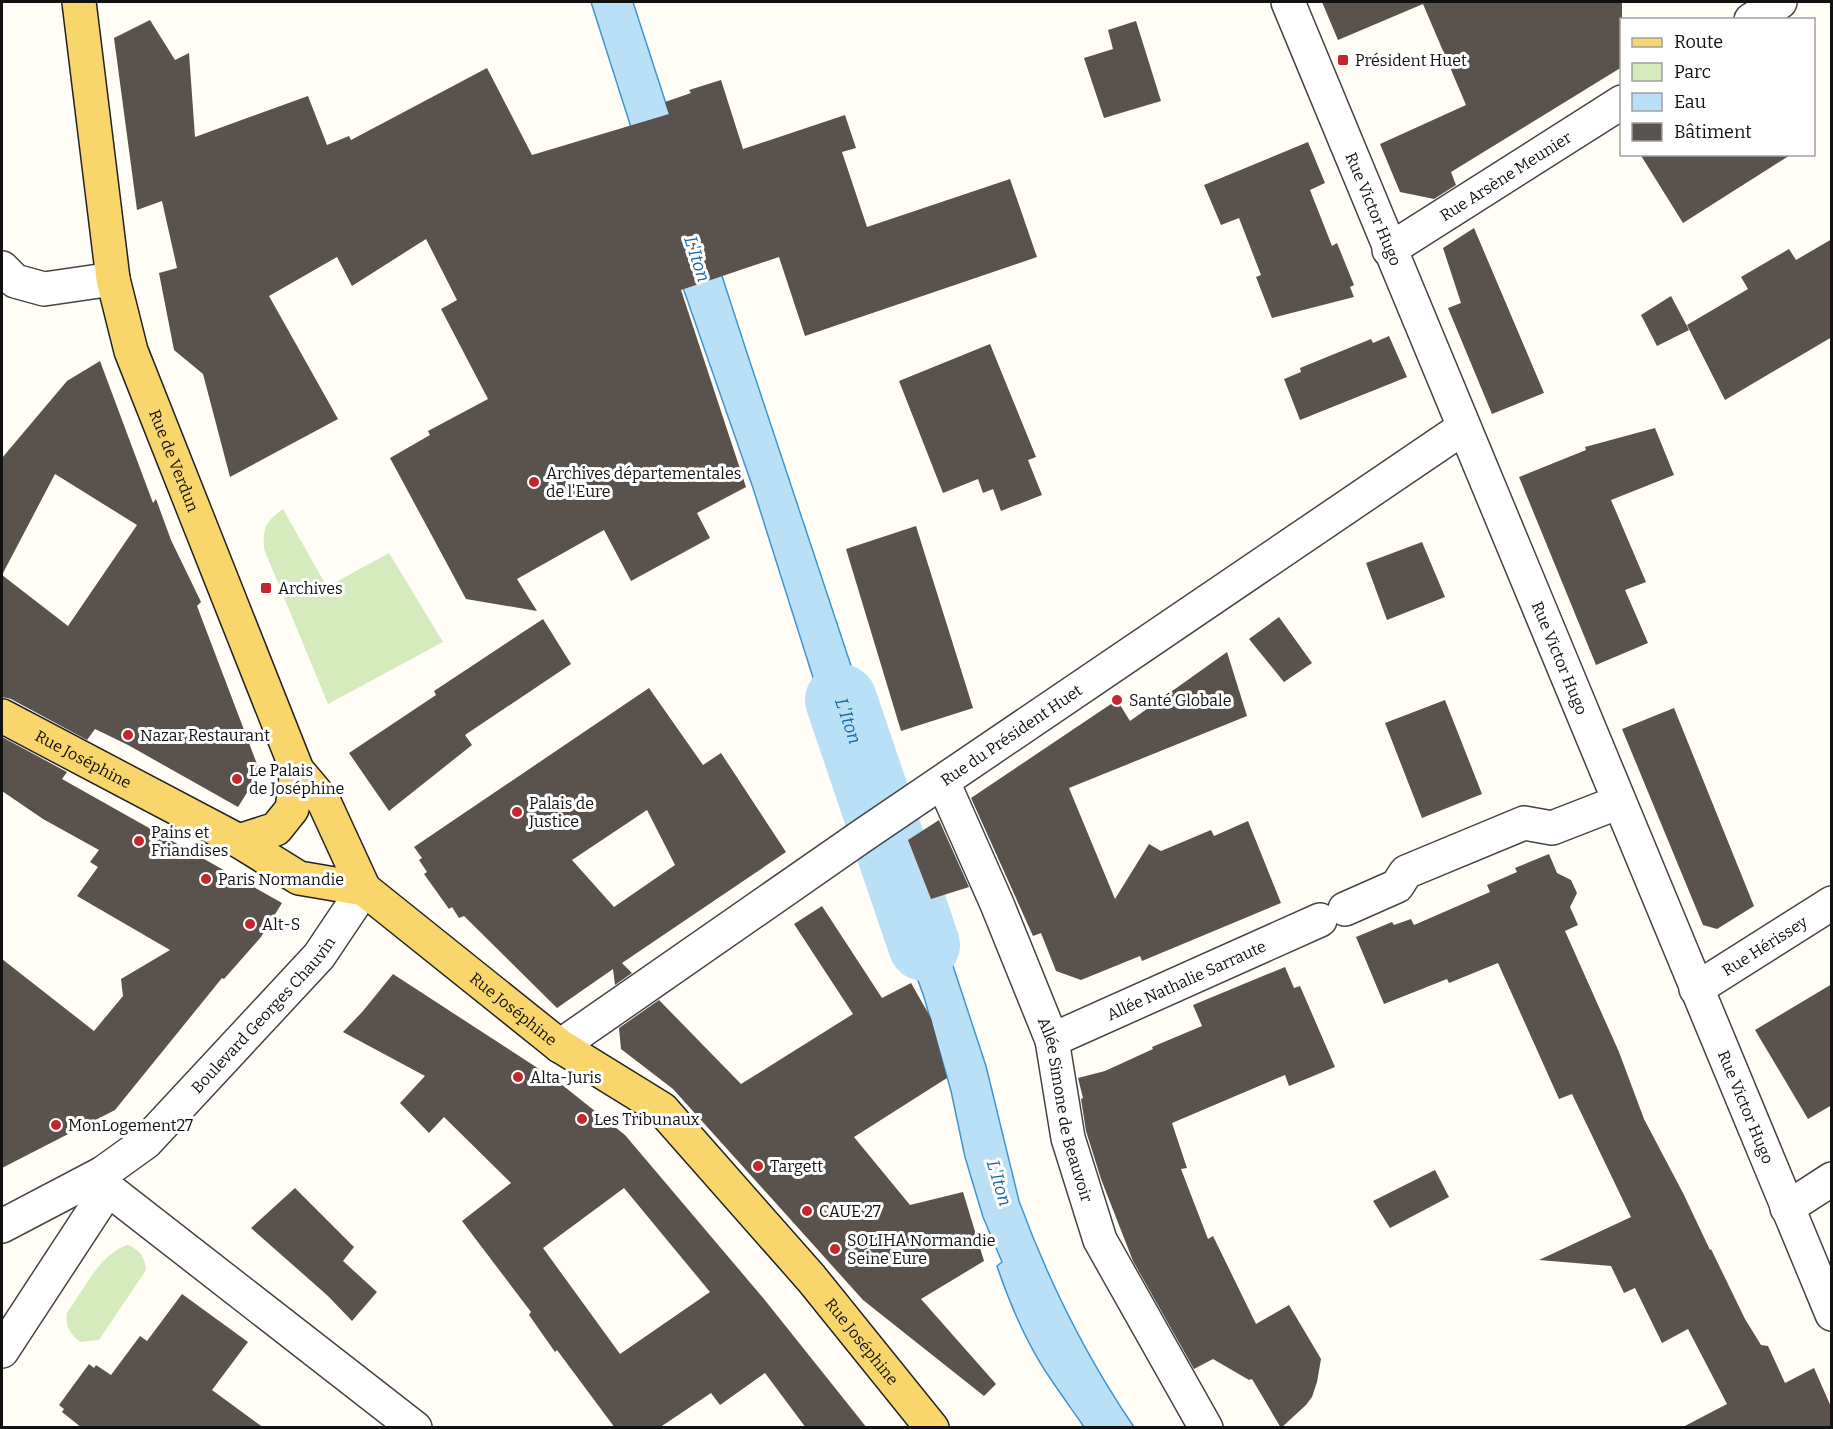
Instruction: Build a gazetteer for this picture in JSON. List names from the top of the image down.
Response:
{
  "streets": {
    "main road": ["Rue de Verdun", "Rue Joséphine"],
    "street": [
      "Rue Arsène Meunier",
      "Rue Victor Hugo",
      "Rue du Président Huet",
      "Rue Hérissey",
      "Allée Nathalie Sarraute",
      "Boulevard Georges Chauvin",
      "Allée Simone de Beauvoir"
    ]
  },
  "crossings": [
    ["Rue Arsène Meunier", "Rue Victor Hugo"],
    ["Rue Victor Hugo", "Rue du Président Huet"],
    ["Rue Victor Hugo", "Rue Hérissey"],
    ["Rue Victor Hugo", "Allée Nathalie Sarraute"],
    ["Rue de Verdun", "Rue Joséphine"],
    ["Rue de Verdun", "Boulevard Georges Chauvin"],
    ["Rue du Président Huet", "Rue Joséphine"],
    ["Rue du Président Huet", "Allée Simone de Beauvoir"],
    ["Rue Joséphine", "Boulevard Georges Chauvin"],
    ["Allée Nathalie Sarraute", "Allée Simone de Beauvoir"]
  ],
  "water": ["L'Iton"],
  "places": {
    "transit": ["Président Huet", "Archives"],
    "other": [
      "Archives départementales de l'Eure",
      "Santé Globale",
      "Nazar Restaurant",
      "Le Palais de Joséphine",
      "Palais de Justice",
      "Pains et Friandises",
      "Paris Normandie",
      "Alt-S",
      "Alta-Juris",
      "Les Tribunaux",
      "MonLogement27",
      "Targett",
      "CAUE 27",
      "SOLIHA Normandie Seine Eure"
    ]
  },
  "legend": [
    "Route",
    "Parc",
    "Eau",
    "Bâtiment"
  ]
}
